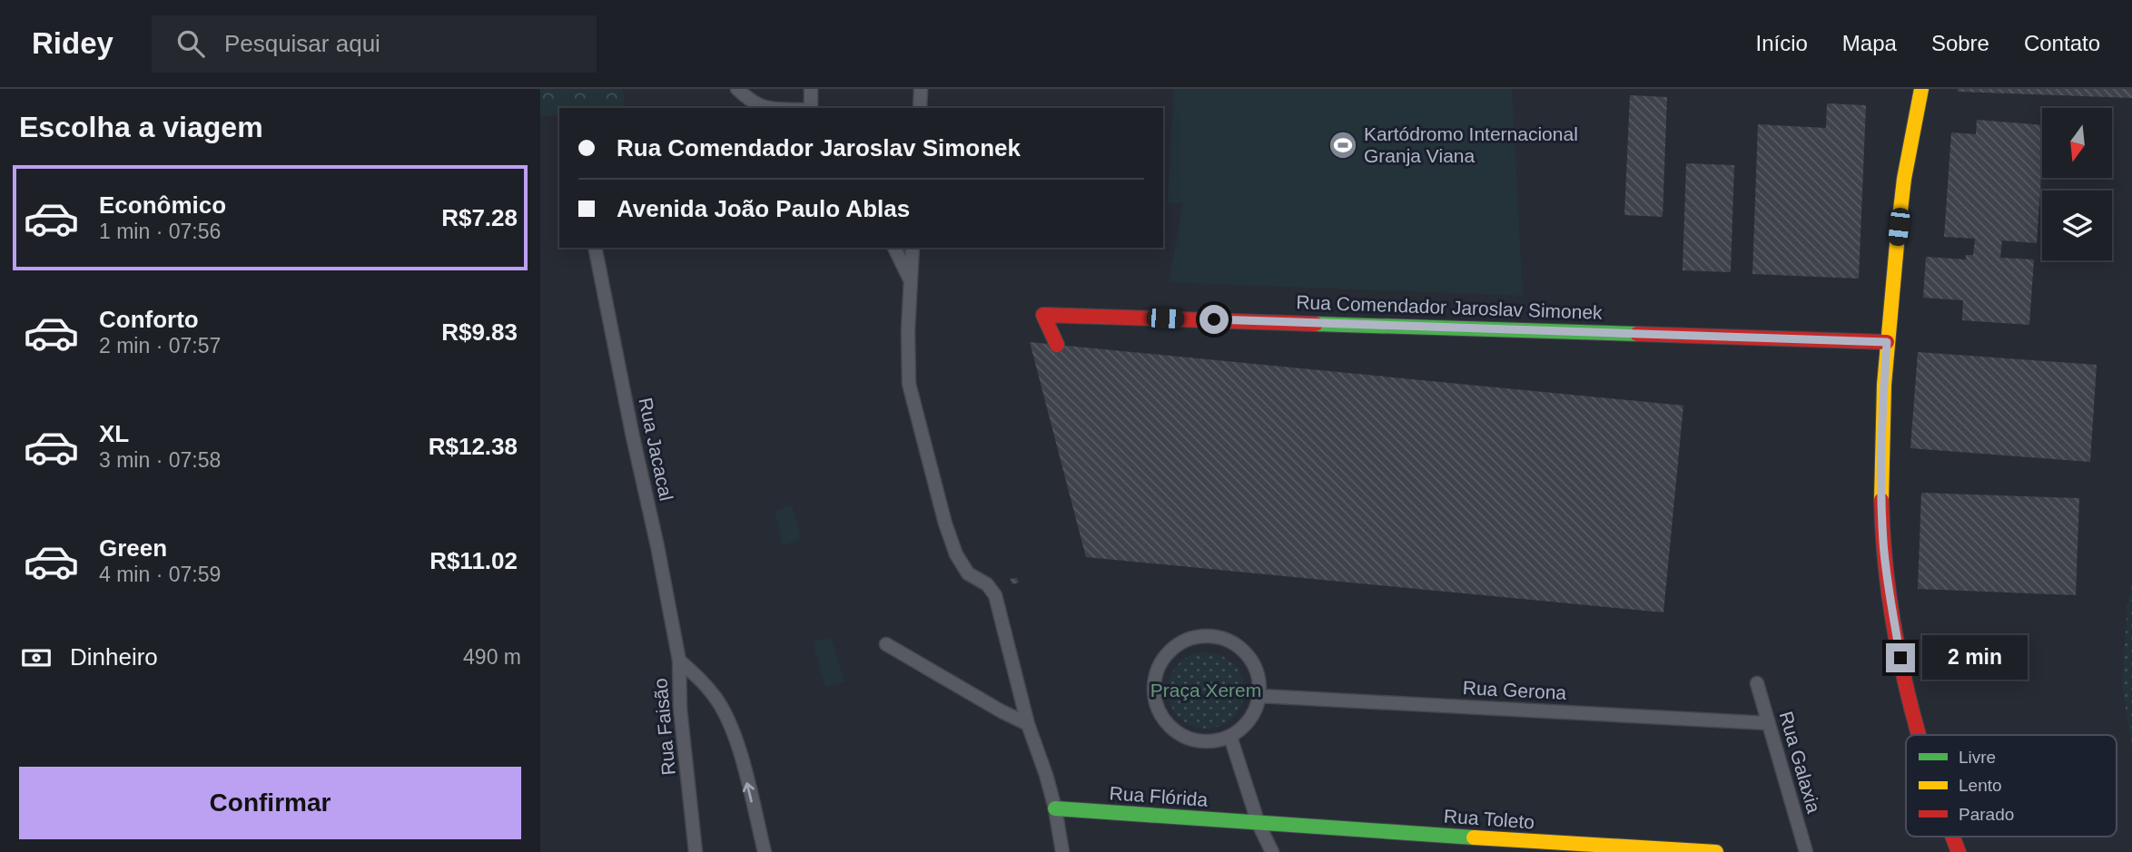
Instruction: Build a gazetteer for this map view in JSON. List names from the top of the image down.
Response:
{
  "streets": {
    "street": [
      "Rua Comendador Jaroslav Simonek",
      "Rua Jacacal",
      "Rua Gerona",
      "Rua Faisão",
      "Rua Galaxia",
      "Rua Flórida",
      "Rua Toleto"
    ]
  },
  "crossings": [
    ["Rua Jacacal", "Rua Faisão"],
    ["Rua Gerona", "Rua Galaxia"],
    ["Rua Flórida", "Rua Toleto"]
  ],
  "parks": ["Praça Xerem"],
  "places": {
    "sports": ["Kartódromo Internacional Granja Viana"]
  },
  "legend": ["Livre", "Lento", "Parado"],
  "north": "bottom",
  "page": {
    "header": "Ridey",
    "search": "Pesquisar aqui",
    "nav": [
      "Início",
      "Mapa",
      "Sobre",
      "Contato"
    ],
    "heading": "Escolha a viagem",
    "banner": ["Rua Comendador Jaroslav Simonek", "Avenida João Paulo Ablas"],
    "list": [
      {
        "name": "Econômico",
        "note": "1 min · 07:56",
        "value": "R$7.28"
      },
      {
        "name": "Conforto",
        "note": "2 min · 07:57",
        "value": "R$9.83"
      },
      {
        "name": "XL",
        "note": "3 min · 07:58",
        "value": "R$12.38"
      },
      {
        "name": "Green",
        "note": "4 min · 07:59",
        "value": "R$11.02"
      }
    ],
    "pay": ["Dinheiro", "490 m"],
    "bubble": "2 min",
    "buttons": "Confirmar"
  }
}
